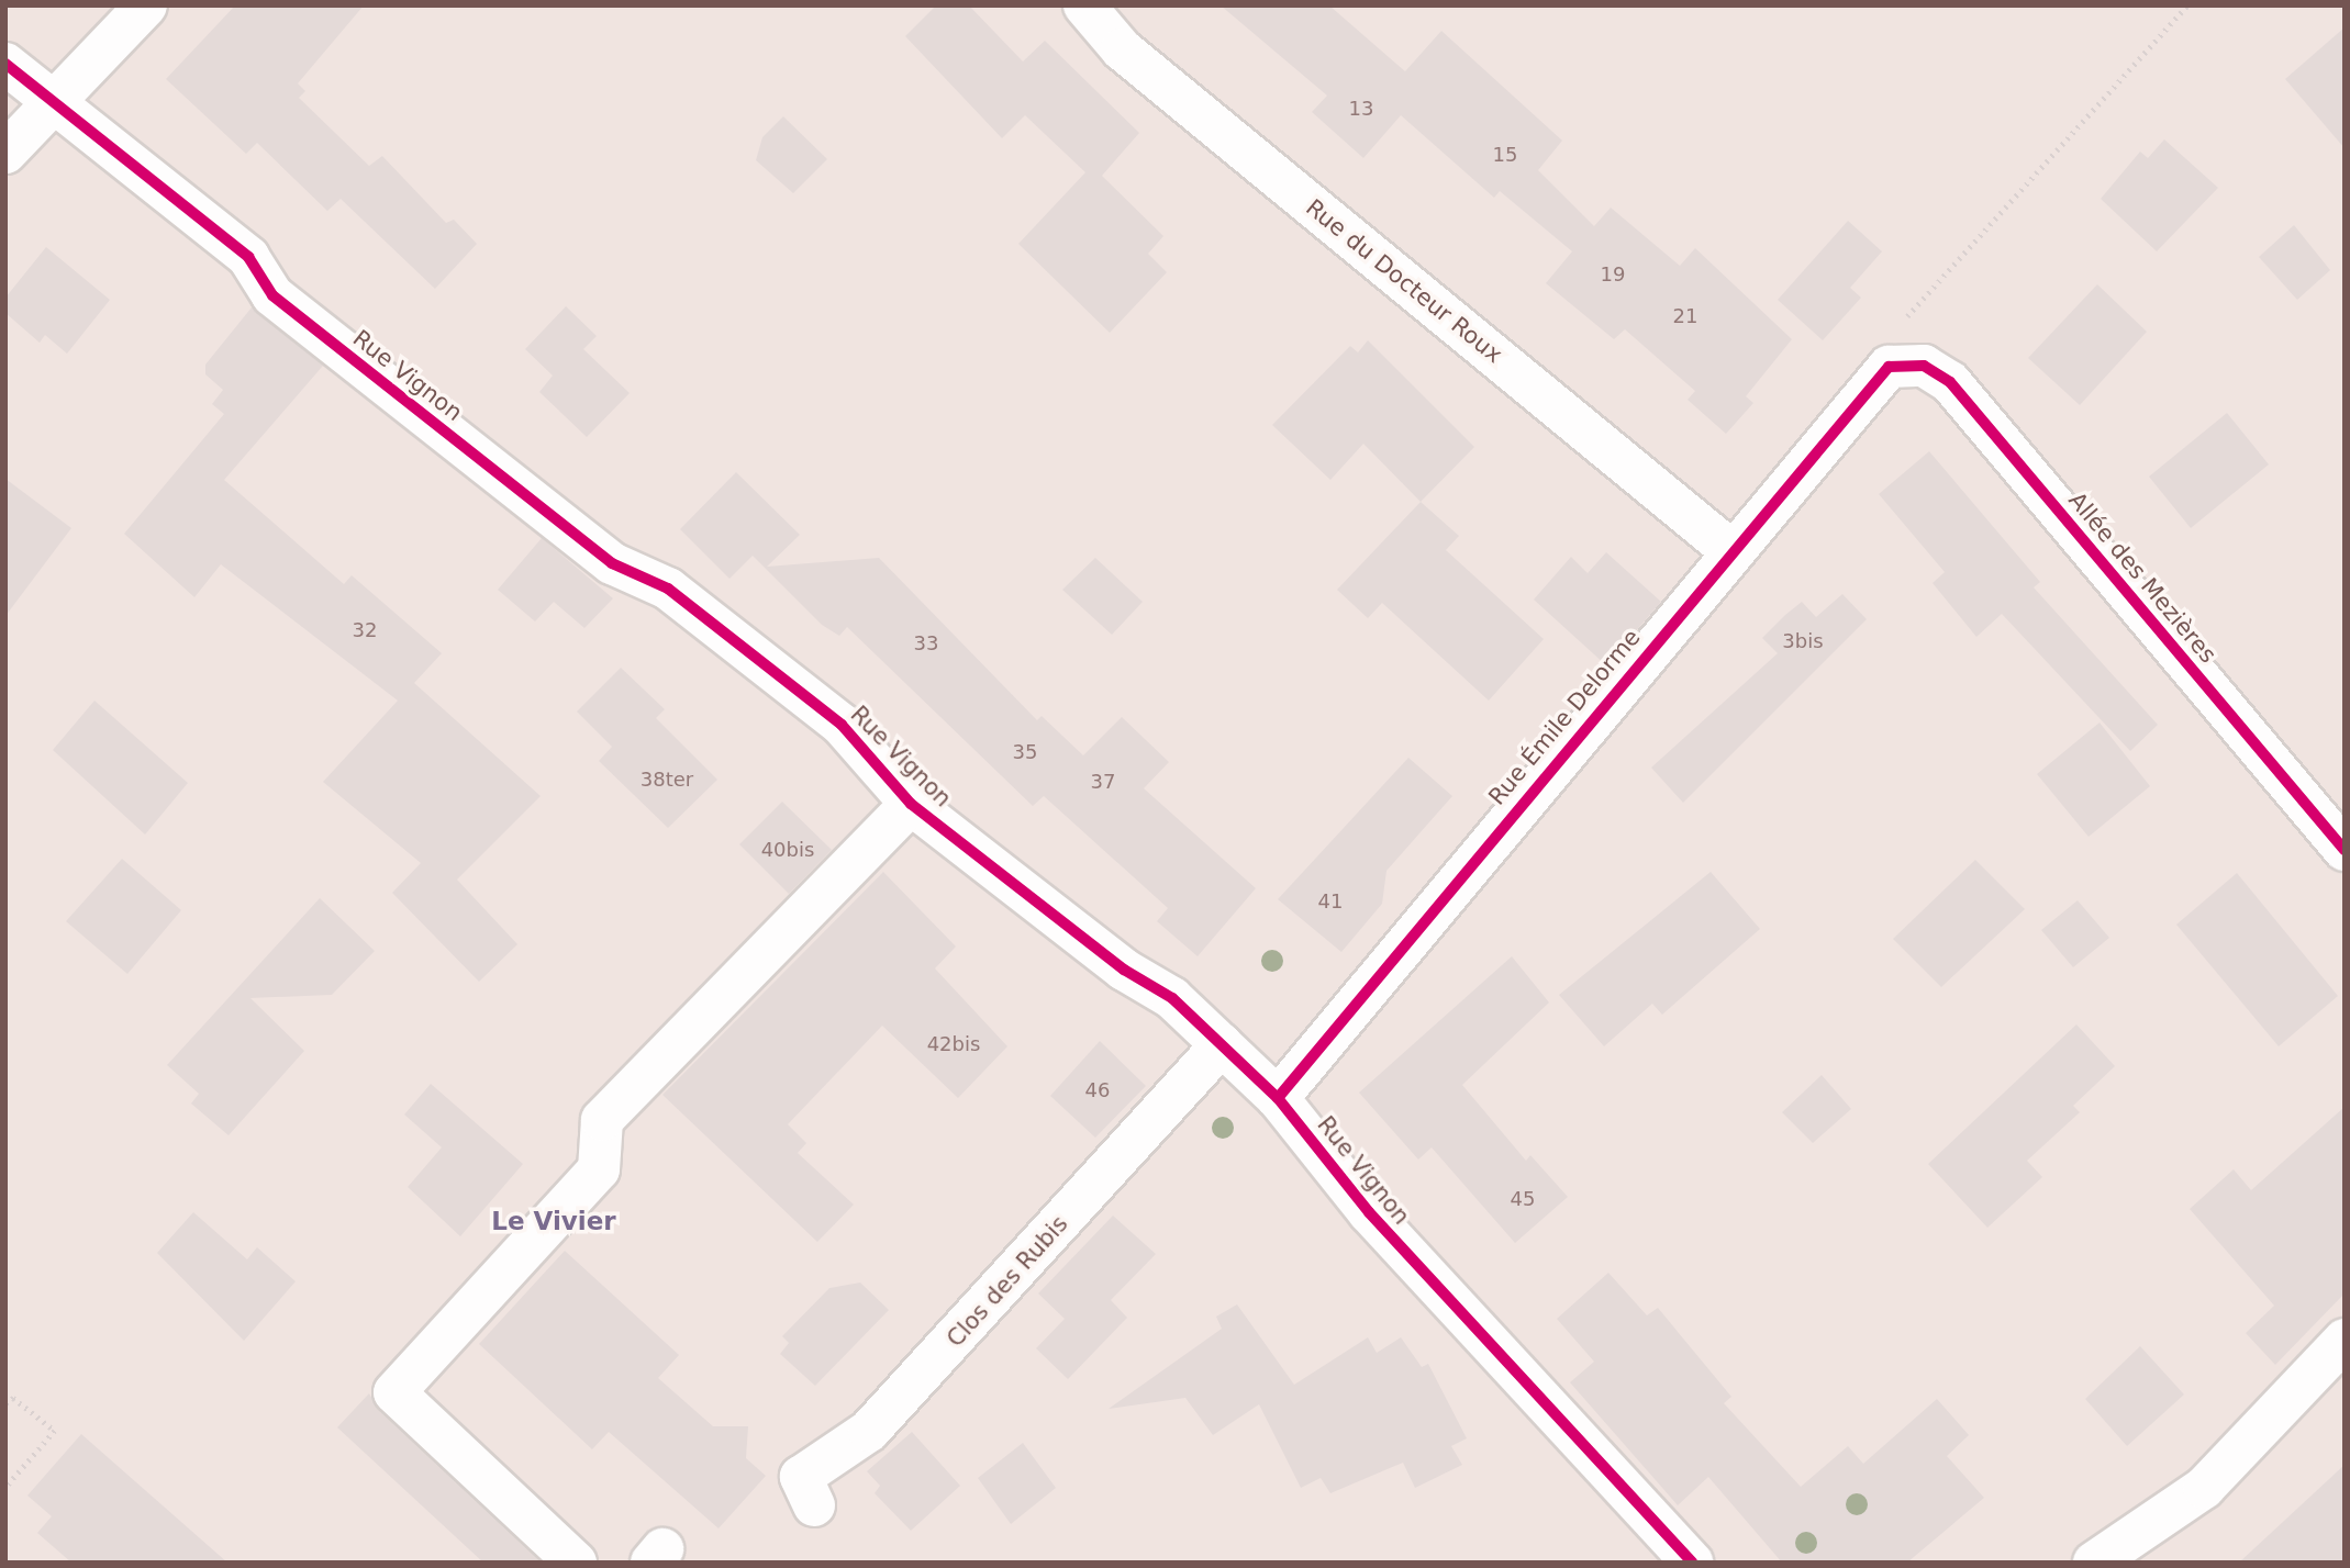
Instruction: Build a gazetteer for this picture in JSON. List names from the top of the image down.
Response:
{
  "streets": {
    "street": [
      "Rue du Docteur Roux",
      "Rue Vignon",
      "Allée des Mezières",
      "Rue Émile Delorme",
      "Clos des Rubis"
    ]
  },
  "crossings": [
    ["Rue du Docteur Roux", "Rue Émile Delorme"],
    ["Rue Vignon", "Rue Émile Delorme"],
    ["Rue Vignon", "Clos des Rubis"],
    ["Allée des Mezières", "Rue Émile Delorme"]
  ],
  "districts": ["Le Vivier"],
  "house_numbers": [
    "13",
    "15",
    "19",
    "21",
    "32",
    "3bis",
    "33",
    "35",
    "38ter",
    "37",
    "40bis",
    "41",
    "42bis",
    "46",
    "45"
  ]
}
